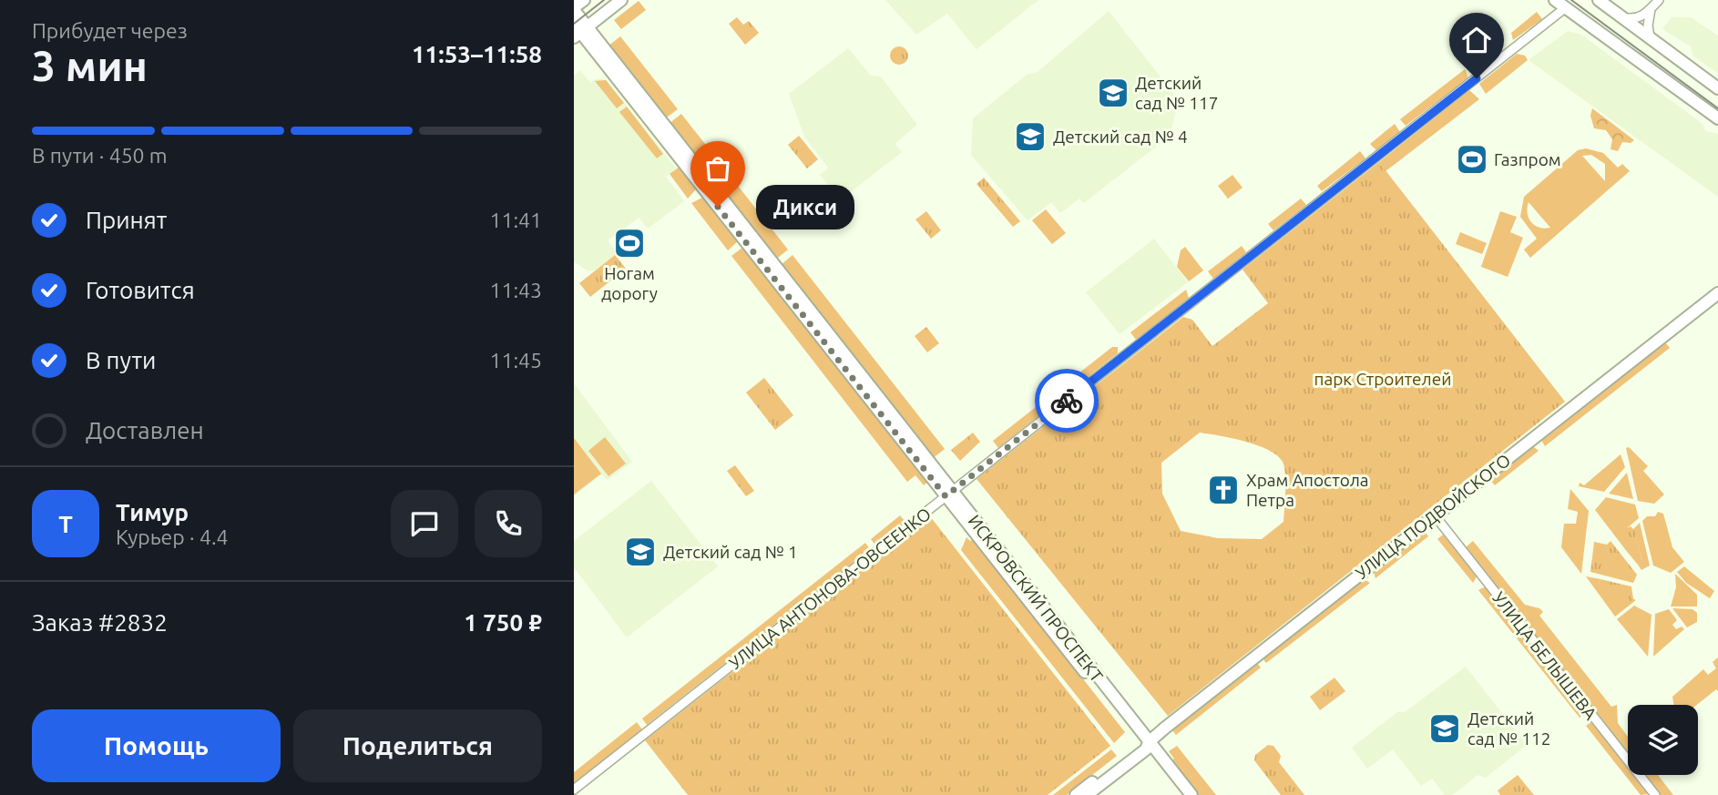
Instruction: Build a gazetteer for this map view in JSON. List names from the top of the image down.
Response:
{
  "streets": {
    "street": [
      "УЛИЦА ПОДВОЙСКОГО",
      "УЛИЦА АНТОНОВА-ОВСЕЕНКО",
      "ИСКРОВСКИЙ ПРОСПЕКТ",
      "УЛИЦА БЕЛЫШЕВА"
    ]
  },
  "crossings": [
    ["УЛИЦА ПОДВОЙСКОГО", "ИСКРОВСКИЙ ПРОСПЕКТ"],
    ["УЛИЦА ПОДВОЙСКОГО", "УЛИЦА БЕЛЫШЕВА"],
    ["УЛИЦА АНТОНОВА-ОВСЕЕНКО", "ИСКРОВСКИЙ ПРОСПЕКТ"]
  ],
  "parks": ["парк Строителей"],
  "places": {
    "school or university": [
      "Детский сад № 117",
      "Детский сад № 4",
      "Детский сад № 1",
      "Детский сад № 112"
    ],
    "sports": ["Газпром", "Ногам дорогу"],
    "other": ["Дикси"],
    "church": ["Храм Апостола Петра"]
  },
  "page": {
    "heading": ["3 мин", "Прибудет через", "11:53–11:58"],
    "panel": [
      "Тимур",
      "Курьер · 4.4",
      "Заказ #2832",
      "1 750 ₽"
    ],
    "bar": "В пути · 450 m",
    "list": [
      ["Принят", "11:41"],
      ["Готовится", "11:43"],
      ["В пути", "11:45"],
      "Доставлен"
    ],
    "bubble": "Дикси",
    "round": "Т",
    "buttons": ["Помощь", "Поделиться"]
  }
}
